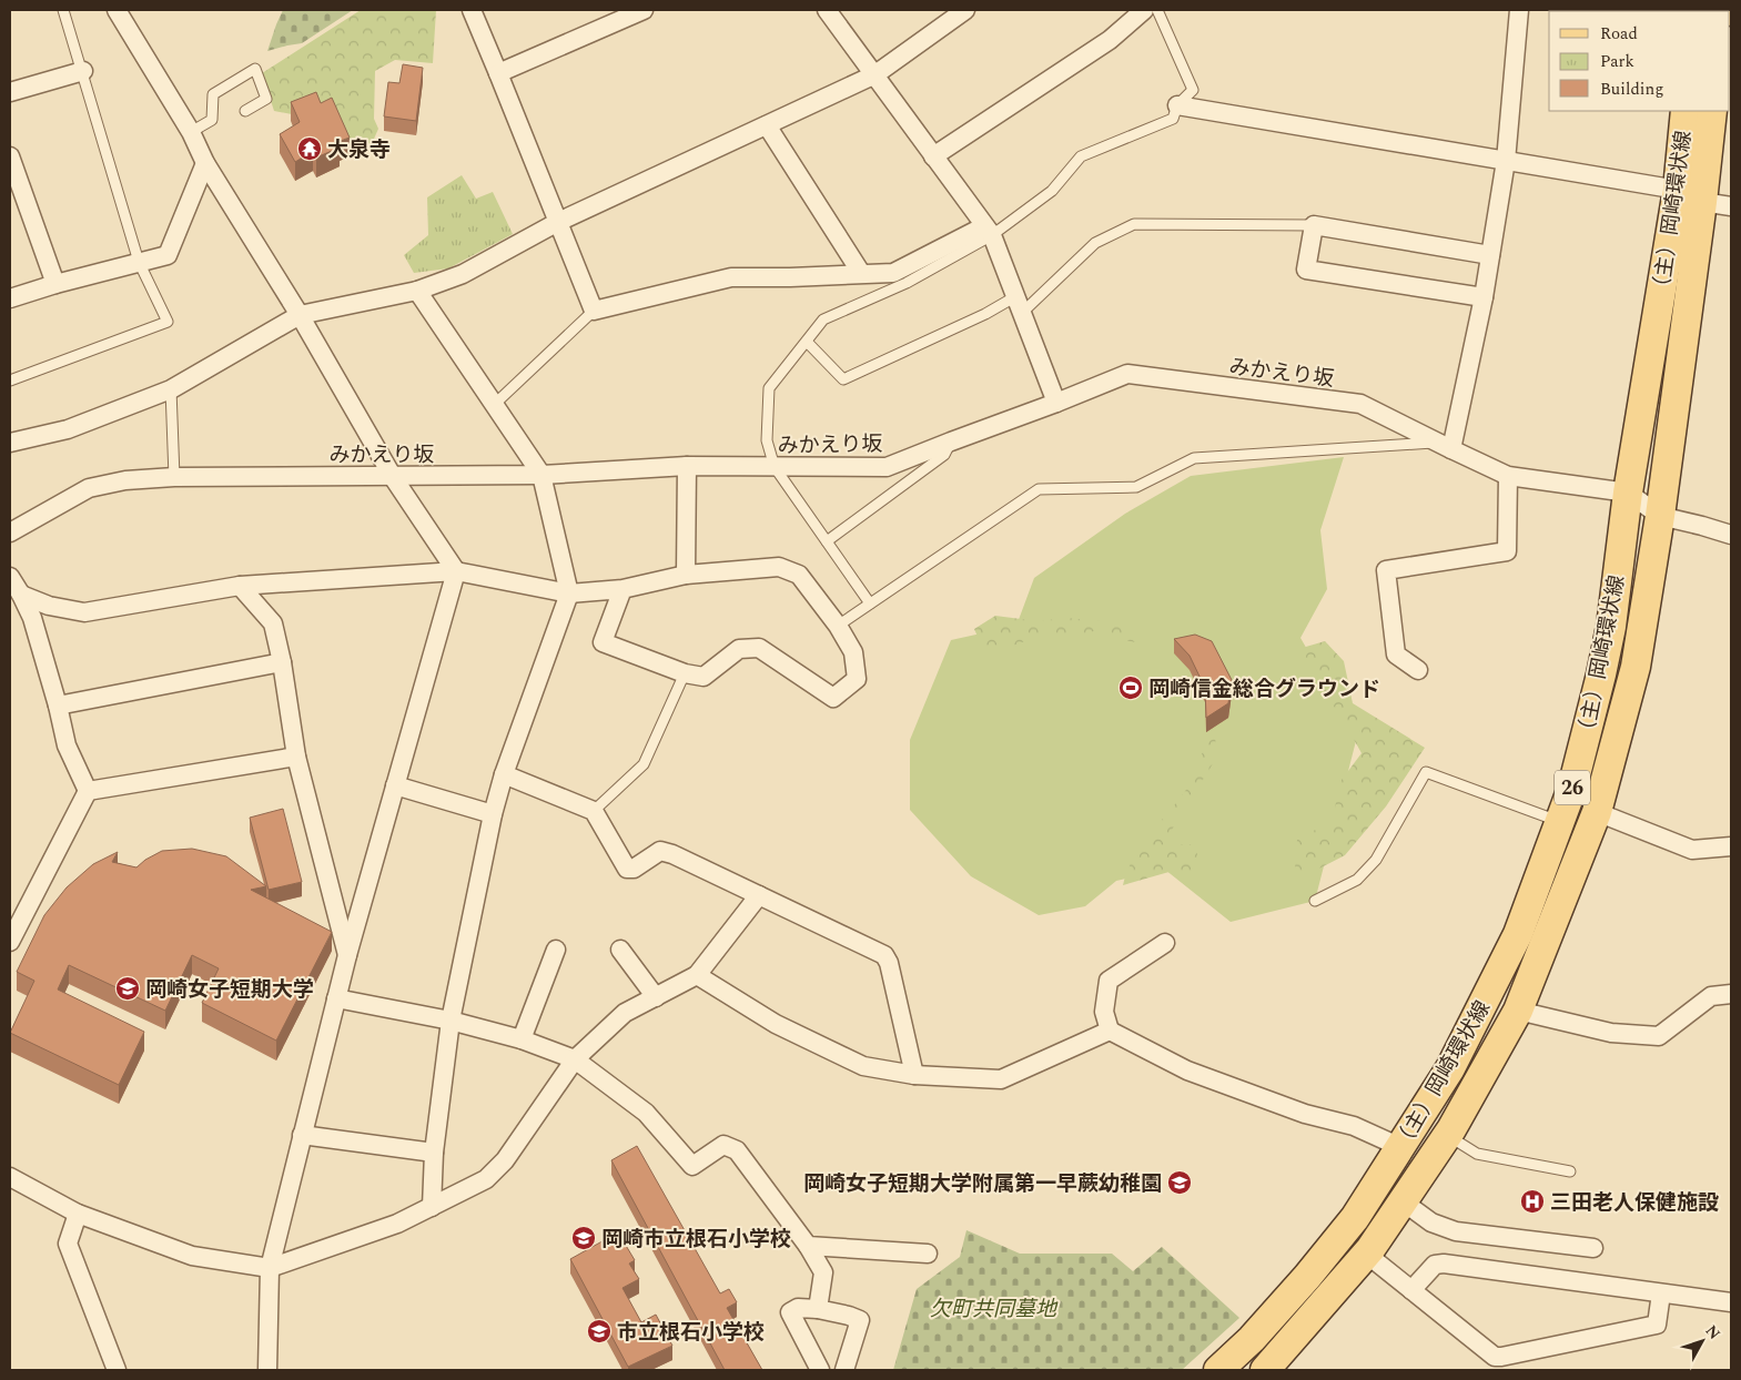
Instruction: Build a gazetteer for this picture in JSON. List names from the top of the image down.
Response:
{
  "streets": {
    "main road": ["（主）岡崎環状線", "26"],
    "street": ["みかえり坂"]
  },
  "crossings": [
    ["（主）岡崎環状線", "みかえり坂"]
  ],
  "parks": ["欠町共同墓地"],
  "places": {
    "temple": ["大泉寺"],
    "sports": ["岡崎信金総合グラウンド"],
    "school or university": [
      "岡崎女子短期大学",
      "岡崎女子短期大学附属第一早蕨幼稚園",
      "岡崎市立根石小学校",
      "市立根石小学校"
    ],
    "hospital": ["三田老人保健施設"]
  },
  "legend": ["Road", "Park", "Building"],
  "north": "top right"
}
